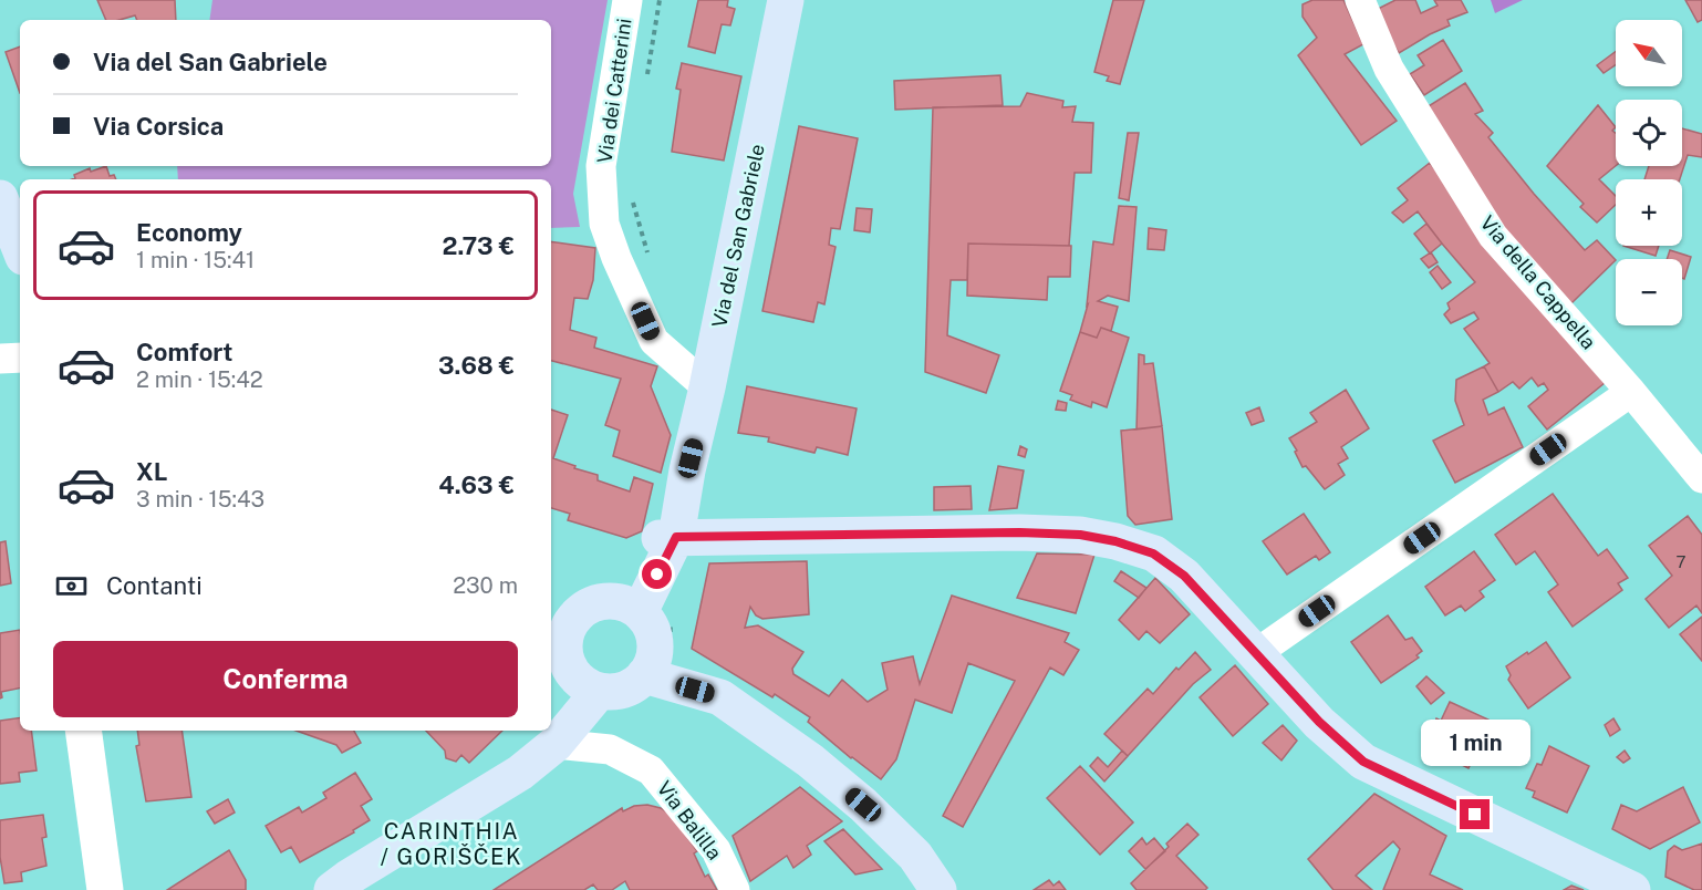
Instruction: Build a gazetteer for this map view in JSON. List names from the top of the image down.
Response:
{
  "streets": {
    "main road": ["Via del San Gabriele"],
    "street": ["Via dei Catterini", "Via della Cappella", "Via Balilla"]
  },
  "crossings": [
    ["Via dei Catterini", "Via del San Gabriele"]
  ],
  "districts": ["CARINTHIA / GORIŠČEK"],
  "house_numbers": ["7"],
  "north": "top left",
  "page": {
    "map_buttons": ["+", "−"],
    "banner": ["Via del San Gabriele", "Via Corsica"],
    "list": [
      {
        "name": "Economy",
        "note": "1 min · 15:41",
        "value": "2.73 €"
      },
      {
        "name": "Comfort",
        "note": "2 min · 15:42",
        "value": "3.68 €"
      },
      {
        "name": "XL",
        "note": "3 min · 15:43",
        "value": "4.63 €"
      }
    ],
    "pay": ["Contanti", "230 m"],
    "buttons": "Conferma",
    "bubble": "1 min"
  }
}
